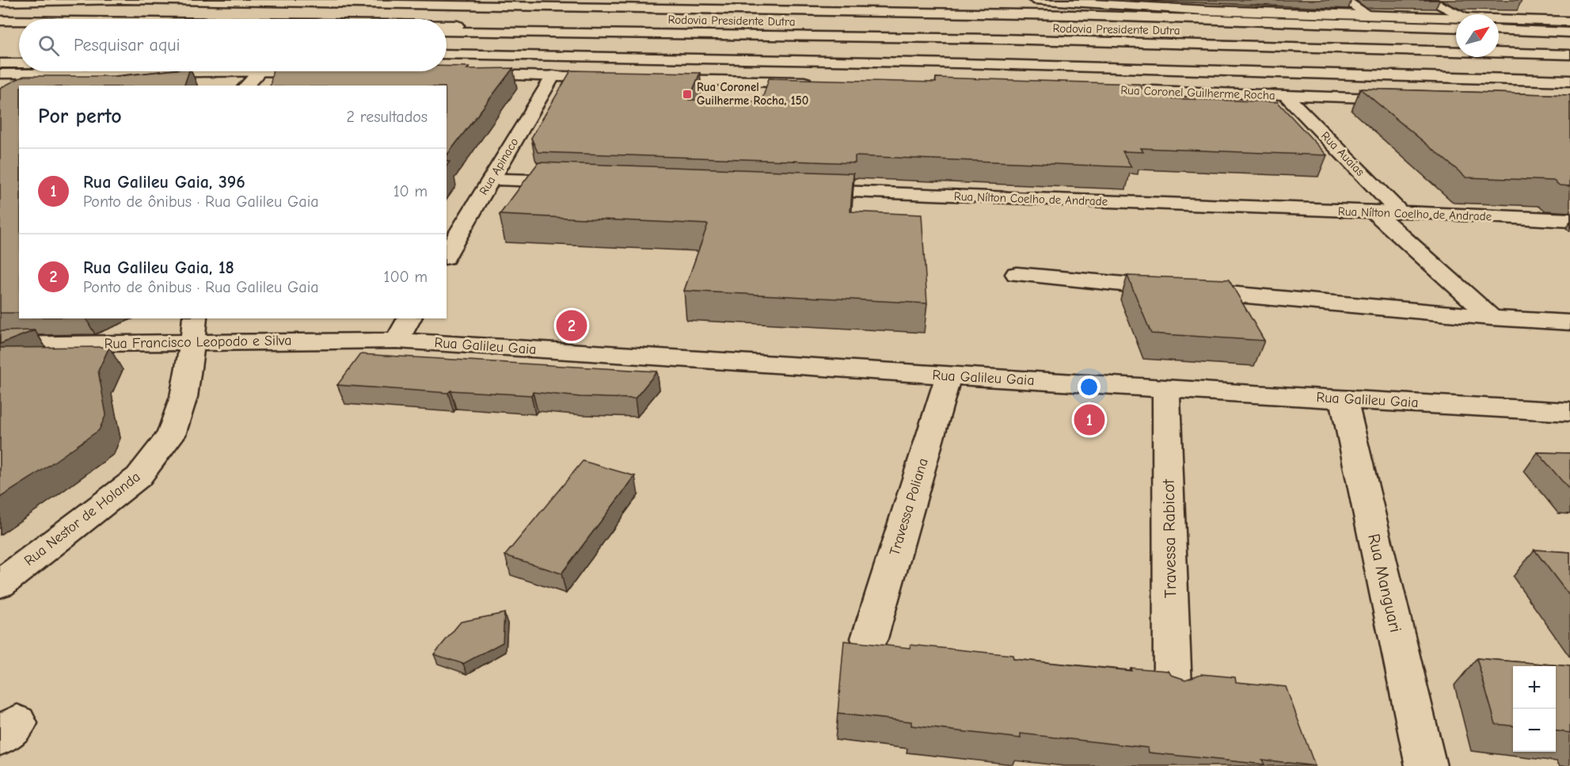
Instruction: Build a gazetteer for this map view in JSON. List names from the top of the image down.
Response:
{
  "streets": {
    "main road": [
      "Rodovia Presidente Dutra",
      "Rua Coronel Guilherme Rocha",
      "Rua Auaias",
      "Rua Apinaco",
      "Rua Nílton Coelho de Andrade",
      "Rua Francisco Leopodo e Silva",
      "Rua Galileu Gaia",
      "Travessa Poliana",
      "Rua Nestor de Holanda",
      "Travessa Rabicot",
      "Rua Manguari"
    ]
  },
  "crossings": [
    ["Rua Coronel Guilherme Rocha", "Rua Auaias"],
    ["Rua Auaias", "Rua Nílton Coelho de Andrade"],
    ["Rua Francisco Leopodo e Silva", "Rua Galileu Gaia"],
    ["Rua Francisco Leopodo e Silva", "Rua Nestor de Holanda"],
    ["Rua Galileu Gaia", "Travessa Poliana"],
    ["Rua Galileu Gaia", "Travessa Rabicot"],
    ["Rua Galileu Gaia", "Rua Manguari"]
  ],
  "places": {
    "transit": ["Rua Coronel Guilherme Rocha, 150"]
  },
  "north": "top right",
  "page": {
    "search": "Pesquisar aqui",
    "heading": ["Por perto", "2 resultados"],
    "list": [
      {
        "mark": "1",
        "name": "Rua Galileu Gaia, 396",
        "note": "Ponto de ônibus · Rua Galileu Gaia",
        "value": "10 m"
      },
      {
        "mark": "2",
        "name": "Rua Galileu Gaia, 18",
        "note": "Ponto de ônibus · Rua Galileu Gaia",
        "value": "100 m"
      }
    ],
    "pins": ["2", "1"],
    "map_buttons": ["+", "−"]
  }
}
